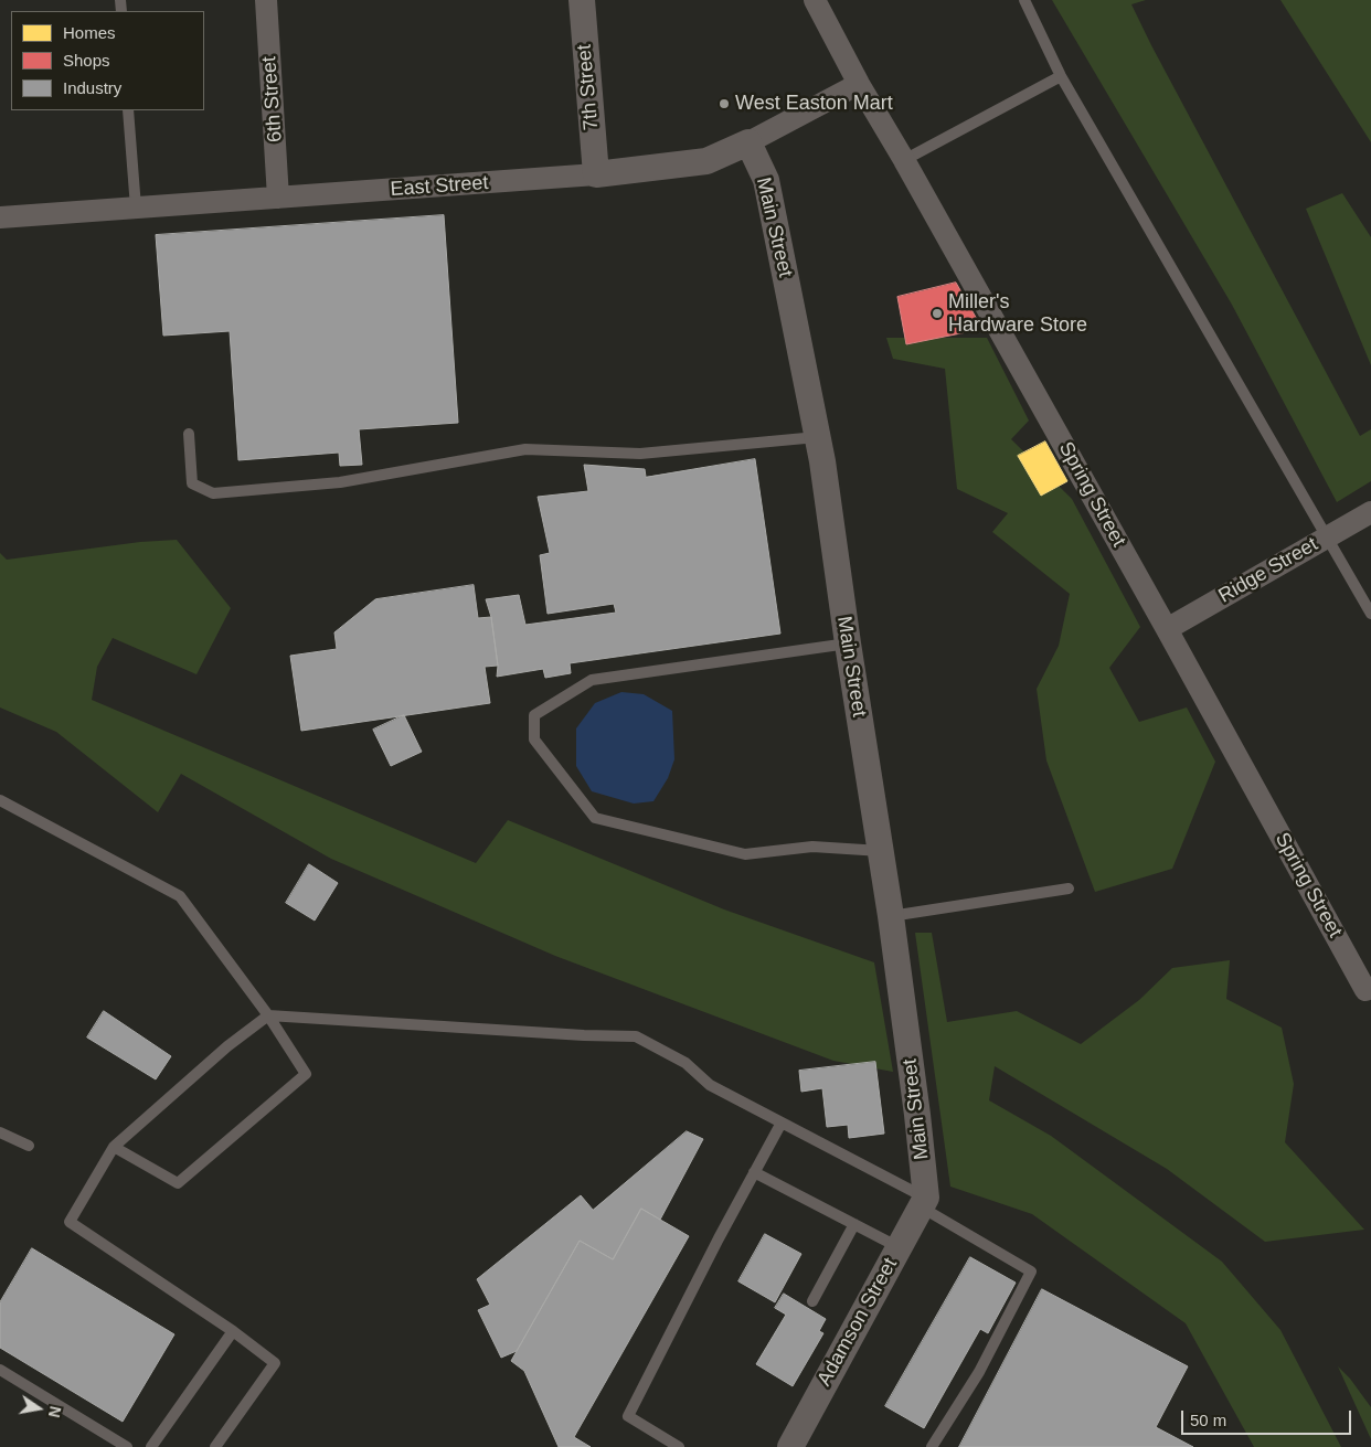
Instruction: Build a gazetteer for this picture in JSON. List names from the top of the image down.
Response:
{
  "streets": {
    "street": [
      "7th Street",
      "6th Street",
      "East Street",
      "Main Street",
      "Spring Street",
      "Ridge Street",
      "Adamson Street"
    ]
  },
  "crossings": [
    ["7th Street", "East Street"],
    ["6th Street", "East Street"],
    ["East Street", "Main Street"],
    ["East Street", "Spring Street"],
    ["Main Street", "Adamson Street"],
    ["Spring Street", "Ridge Street"]
  ],
  "places": ["West Easton Mart", "Miller's Hardware Store"],
  "legend": ["Homes", "Shops", "Industry"],
  "scale_bar": "50 m",
  "north": "right"
}
